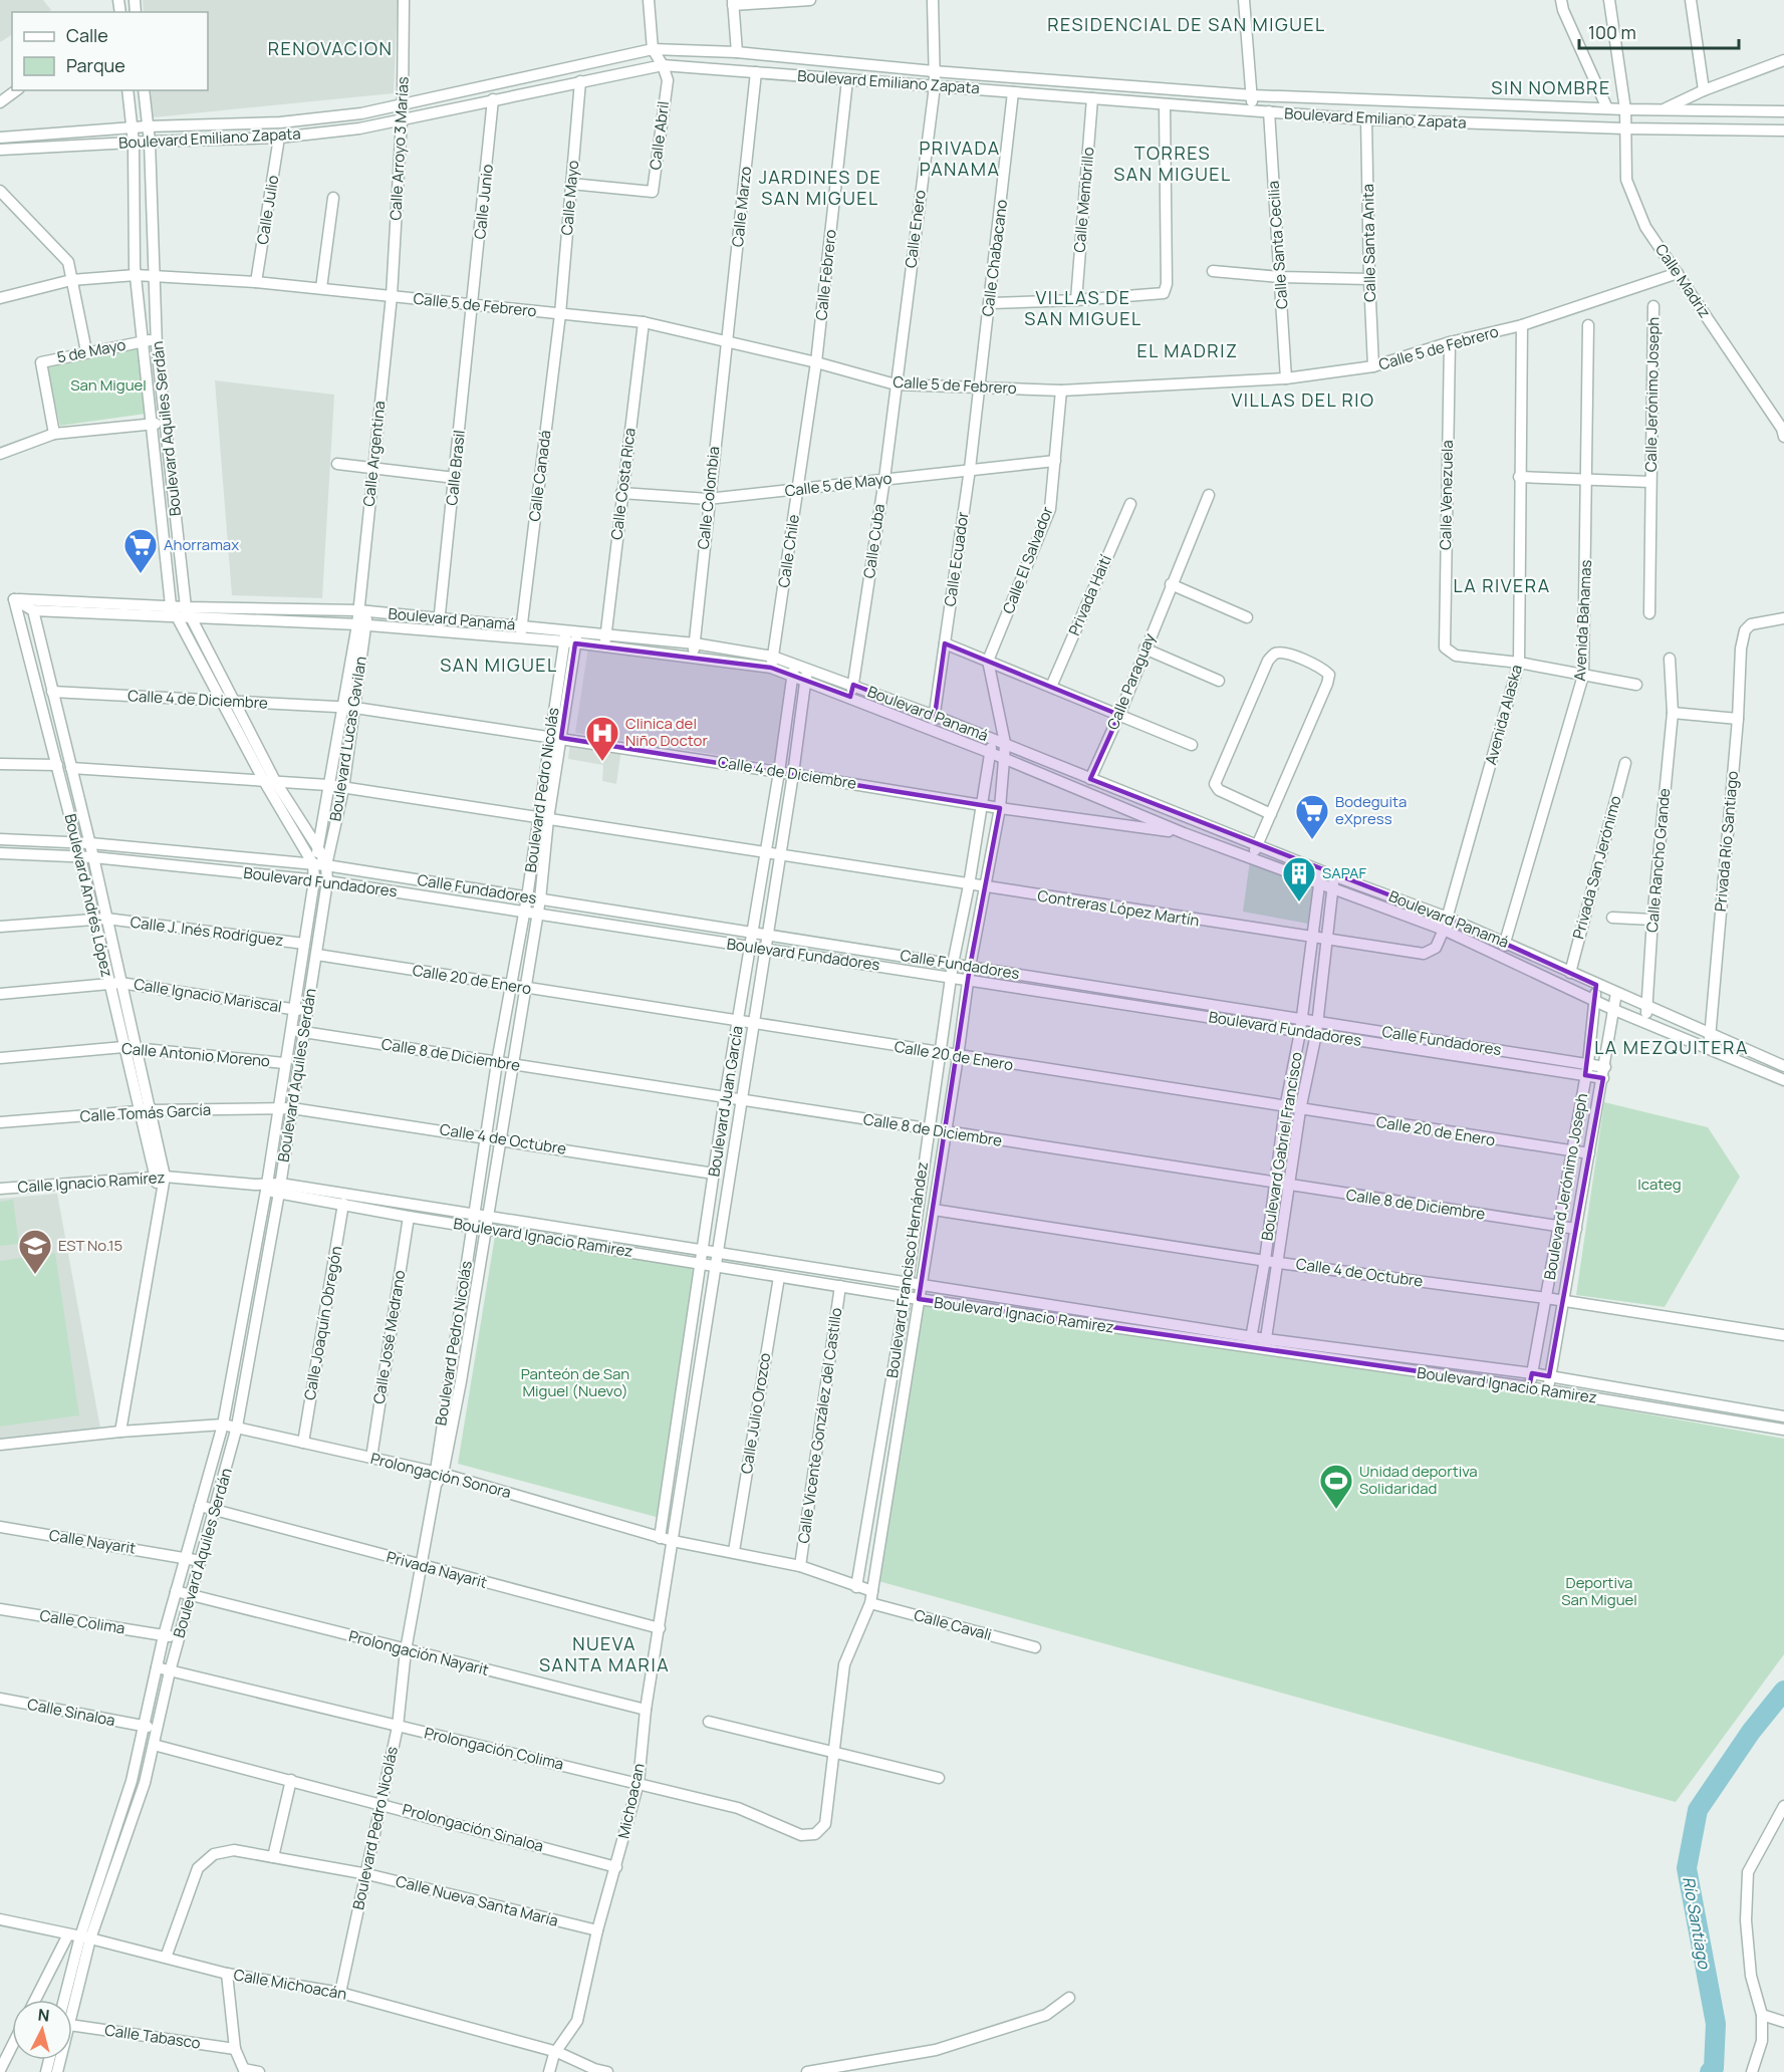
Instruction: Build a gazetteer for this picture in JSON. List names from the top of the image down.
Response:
{
  "streets": {
    "street": [
      "Boulevard Emiliano Zapata",
      "Calle Abril",
      "Calle Arroyo 3 Marías",
      "Calle Mayo",
      "Calle Membrillo",
      "Calle Junio",
      "Calle Marzo",
      "Calle Julio",
      "Calle Enero",
      "Calle Santa Anita",
      "Calle Santa Cecilia",
      "Calle Chabacano",
      "Calle Febrero",
      "Calle Madriz",
      "Calle 5 de Febrero",
      "5 de Mayo",
      "Calle Jerónimo Joseph",
      "Boulevard Aquiles Serdán",
      "Calle Argentina",
      "Calle Brasil",
      "Calle Canadá",
      "Calle Costa Rica",
      "Calle 5 de Mayo",
      "Calle Venezuela",
      "Calle Colombia",
      "Calle Cuba",
      "Calle Chile",
      "Calle Ecuador",
      "Calle El Salvador",
      "Privada Haití",
      "Boulevard Panamá",
      "Avenida Bahamas",
      "Calle Paraguay",
      "Calle 4 de Diciembre",
      "Avenida Alaska",
      "Boulevard Lucas Gavilan",
      "Boulevard Pedro Nicolás",
      "Privada Río Santiago",
      "Calle Rancho Grande",
      "Privada San Jerónimo",
      "Boulevard Fundadores",
      "Calle Fundadores",
      "Boulevard Andrés López",
      "Contreras López Martín",
      "Calle J. Inés Rodríguez",
      "Calle 20 de Enero",
      "Calle Ignacio Mariscal",
      "Calle Antonio Moreno",
      "Calle 8 de Diciembre",
      "Boulevard Juan García",
      "Calle Tomás García",
      "Calle 4 de Octubre",
      "Boulevard Gabriel Francisco",
      "Calle Ignacio Ramírez",
      "Boulevard Jerónimo Joseph",
      "Boulevard Ignacio Ramirez",
      "Boulevard Francisco Hernández",
      "Calle Joaquín Obregón",
      "Calle José Medrano",
      "Calle Julio Orozco",
      "Calle Vicente González del Castillo",
      "Prolongación Sonora",
      "Calle Nayarit",
      "Privada Nayarit",
      "Calle Colima",
      "Calle Cavali",
      "Prolongación Nayarit",
      "Calle Sinaloa",
      "Prolongación Colima",
      "Michoacan",
      "Prolongación Sinaloa",
      "Calle Nueva Santa María",
      "Calle Michoacán",
      "Calle Tabasco"
    ]
  },
  "crossings": [
    ["Boulevard Emiliano Zapata", "Calle Abril"],
    ["Boulevard Emiliano Zapata", "Calle Arroyo 3 Marías"],
    ["Boulevard Emiliano Zapata", "Calle Mayo"],
    ["Boulevard Emiliano Zapata", "Calle Membrillo"],
    ["Boulevard Emiliano Zapata", "Calle Junio"],
    ["Boulevard Emiliano Zapata", "Calle Marzo"],
    ["Boulevard Emiliano Zapata", "Calle Julio"],
    ["Boulevard Emiliano Zapata", "Calle Enero"],
    ["Boulevard Emiliano Zapata", "Calle Santa Anita"],
    ["Boulevard Emiliano Zapata", "Calle Santa Cecilia"],
    ["Boulevard Emiliano Zapata", "Calle Chabacano"],
    ["Boulevard Emiliano Zapata", "Calle Febrero"],
    ["Boulevard Emiliano Zapata", "Calle Madriz"],
    ["Boulevard Emiliano Zapata", "Boulevard Aquiles Serdán"],
    ["Calle Abril", "Calle Mayo"],
    ["Calle Arroyo 3 Marías", "Calle 5 de Febrero"],
    ["Calle Arroyo 3 Marías", "Calle Argentina"],
    ["Calle Mayo", "Calle 5 de Febrero"],
    ["Calle Mayo", "Calle Canadá"],
    ["Calle Junio", "Calle 5 de Febrero"],
    ["Calle Junio", "Calle Brasil"],
    ["Calle Marzo", "Calle 5 de Febrero"],
    ["Calle Marzo", "Calle Colombia"],
    ["Calle Julio", "Calle 5 de Febrero"],
    ["Calle Enero", "Calle 5 de Febrero"],
    ["Calle Enero", "Calle Cuba"],
    ["Calle Santa Anita", "Calle 5 de Febrero"],
    ["Calle Santa Cecilia", "Calle 5 de Febrero"],
    ["Calle Chabacano", "Calle 5 de Febrero"],
    ["Calle Chabacano", "Calle Ecuador"],
    ["Calle Febrero", "Calle 5 de Febrero"],
    ["Calle Febrero", "Calle Chile"],
    ["Calle Madriz", "Calle 5 de Febrero"],
    ["Calle 5 de Febrero", "Boulevard Aquiles Serdán"],
    ["Calle 5 de Febrero", "Calle Argentina"],
    ["Calle 5 de Febrero", "Calle Brasil"],
    ["Calle 5 de Febrero", "Calle Canadá"],
    ["Calle 5 de Febrero", "Calle Costa Rica"],
    ["Calle 5 de Febrero", "Calle Venezuela"],
    ["Calle 5 de Febrero", "Calle Colombia"],
    ["Calle 5 de Febrero", "Calle Cuba"],
    ["Calle 5 de Febrero", "Calle Chile"],
    ["Calle 5 de Febrero", "Calle Ecuador"],
    ["Calle 5 de Febrero", "Calle El Salvador"],
    ["Calle 5 de Febrero", "Avenida Alaska"],
    ["5 de Mayo", "Boulevard Aquiles Serdán"],
    ["Boulevard Aquiles Serdán", "Boulevard Panamá"],
    ["Boulevard Aquiles Serdán", "Calle 4 de Diciembre"],
    ["Boulevard Aquiles Serdán", "Boulevard Lucas Gavilan"],
    ["Boulevard Aquiles Serdán", "Boulevard Fundadores"],
    ["Boulevard Aquiles Serdán", "Calle Fundadores"],
    ["Boulevard Aquiles Serdán", "Contreras López Martín"],
    ["Boulevard Aquiles Serdán", "Calle J. Inés Rodríguez"],
    ["Boulevard Aquiles Serdán", "Calle 20 de Enero"],
    ["Boulevard Aquiles Serdán", "Calle Ignacio Mariscal"],
    ["Boulevard Aquiles Serdán", "Calle Antonio Moreno"],
    ["Boulevard Aquiles Serdán", "Calle 8 de Diciembre"],
    ["Boulevard Aquiles Serdán", "Calle Tomás García"],
    ["Boulevard Aquiles Serdán", "Calle 4 de Octubre"],
    ["Boulevard Aquiles Serdán", "Calle Ignacio Ramírez"],
    ["Boulevard Aquiles Serdán", "Boulevard Ignacio Ramirez"],
    ["Boulevard Aquiles Serdán", "Prolongación Sonora"],
    ["Boulevard Aquiles Serdán", "Calle Nayarit"],
    ["Boulevard Aquiles Serdán", "Privada Nayarit"],
    ["Boulevard Aquiles Serdán", "Calle Colima"],
    ["Boulevard Aquiles Serdán", "Prolongación Nayarit"],
    ["Boulevard Aquiles Serdán", "Calle Sinaloa"],
    ["Boulevard Aquiles Serdán", "Prolongación Colima"],
    ["Boulevard Aquiles Serdán", "Prolongación Sinaloa"],
    ["Boulevard Aquiles Serdán", "Calle Michoacán"],
    ["Calle Argentina", "Boulevard Panamá"],
    ["Calle Argentina", "Boulevard Lucas Gavilan"],
    ["Calle Brasil", "Boulevard Panamá"],
    ["Calle Canadá", "Boulevard Panamá"],
    ["Calle Costa Rica", "Calle 5 de Mayo"],
    ["Calle Costa Rica", "Boulevard Panamá"],
    ["Calle 5 de Mayo", "Calle Colombia"],
    ["Calle 5 de Mayo", "Calle Cuba"],
    ["Calle 5 de Mayo", "Calle Chile"],
    ["Calle 5 de Mayo", "Calle Ecuador"],
    ["Calle 5 de Mayo", "Calle El Salvador"],
    ["Calle Venezuela", "Avenida Alaska"],
    ["Calle Colombia", "Boulevard Panamá"],
    ["Calle Cuba", "Boulevard Panamá"],
    ["Calle Chile", "Boulevard Panamá"],
    ["Calle Ecuador", "Boulevard Panamá"],
    ["Boulevard Panamá", "Avenida Bahamas"],
    ["Boulevard Panamá", "Calle Paraguay"],
    ["Boulevard Panamá", "Calle 4 de Diciembre"],
    ["Boulevard Panamá", "Avenida Alaska"],
    ["Boulevard Panamá", "Boulevard Lucas Gavilan"],
    ["Boulevard Panamá", "Privada Río Santiago"],
    ["Boulevard Panamá", "Calle Rancho Grande"],
    ["Boulevard Panamá", "Privada San Jerónimo"],
    ["Boulevard Panamá", "Boulevard Andrés López"],
    ["Boulevard Panamá", "Contreras López Martín"],
    ["Boulevard Panamá", "Boulevard Juan García"],
    ["Boulevard Panamá", "Boulevard Gabriel Francisco"],
    ["Boulevard Panamá", "Boulevard Jerónimo Joseph"],
    ["Boulevard Panamá", "Boulevard Francisco Hernández"],
    ["Calle 4 de Diciembre", "Boulevard Lucas Gavilan"],
    ["Calle 4 de Diciembre", "Boulevard Andrés López"],
    ["Calle 4 de Diciembre", "Boulevard Juan García"],
    ["Calle 4 de Diciembre", "Boulevard Francisco Hernández"],
    ["Avenida Alaska", "Contreras López Martín"],
    ["Boulevard Lucas Gavilan", "Boulevard Fundadores"],
    ["Boulevard Lucas Gavilan", "Calle Fundadores"],
    ["Boulevard Lucas Gavilan", "Contreras López Martín"],
    ["Boulevard Pedro Nicolás", "Boulevard Fundadores"],
    ["Boulevard Pedro Nicolás", "Calle Fundadores"],
    ["Boulevard Pedro Nicolás", "Contreras López Martín"],
    ["Boulevard Pedro Nicolás", "Calle 20 de Enero"],
    ["Boulevard Pedro Nicolás", "Calle 8 de Diciembre"],
    ["Boulevard Pedro Nicolás", "Calle 4 de Octubre"],
    ["Boulevard Pedro Nicolás", "Boulevard Ignacio Ramirez"],
    ["Boulevard Pedro Nicolás", "Prolongación Sonora"],
    ["Boulevard Pedro Nicolás", "Privada Nayarit"],
    ["Boulevard Pedro Nicolás", "Prolongación Nayarit"],
    ["Boulevard Pedro Nicolás", "Prolongación Colima"],
    ["Boulevard Pedro Nicolás", "Prolongación Sinaloa"],
    ["Boulevard Pedro Nicolás", "Calle Nueva Santa María"],
    ["Boulevard Pedro Nicolás", "Calle Michoacán"],
    ["Boulevard Fundadores", "Calle Fundadores"],
    ["Boulevard Fundadores", "Boulevard Andrés López"],
    ["Boulevard Fundadores", "Boulevard Juan García"],
    ["Boulevard Fundadores", "Boulevard Gabriel Francisco"],
    ["Boulevard Fundadores", "Boulevard Jerónimo Joseph"],
    ["Boulevard Fundadores", "Boulevard Francisco Hernández"],
    ["Calle Fundadores", "Boulevard Juan García"],
    ["Calle Fundadores", "Boulevard Gabriel Francisco"],
    ["Calle Fundadores", "Boulevard Jerónimo Joseph"],
    ["Calle Fundadores", "Boulevard Francisco Hernández"],
    ["Boulevard Andrés López", "Contreras López Martín"],
    ["Boulevard Andrés López", "Calle J. Inés Rodríguez"],
    ["Boulevard Andrés López", "Calle Ignacio Mariscal"],
    ["Boulevard Andrés López", "Calle Antonio Moreno"],
    ["Boulevard Andrés López", "Calle Tomás García"],
    ["Boulevard Andrés López", "Calle Ignacio Ramírez"],
    ["Boulevard Andrés López", "Prolongación Sonora"],
    ["Contreras López Martín", "Boulevard Juan García"],
    ["Contreras López Martín", "Boulevard Gabriel Francisco"],
    ["Contreras López Martín", "Boulevard Francisco Hernández"],
    ["Calle 20 de Enero", "Boulevard Juan García"],
    ["Calle 20 de Enero", "Boulevard Gabriel Francisco"],
    ["Calle 20 de Enero", "Boulevard Jerónimo Joseph"],
    ["Calle 20 de Enero", "Boulevard Francisco Hernández"],
    ["Calle 8 de Diciembre", "Boulevard Juan García"],
    ["Calle 8 de Diciembre", "Boulevard Gabriel Francisco"],
    ["Calle 8 de Diciembre", "Boulevard Jerónimo Joseph"],
    ["Calle 8 de Diciembre", "Boulevard Francisco Hernández"],
    ["Boulevard Juan García", "Calle 4 de Octubre"],
    ["Boulevard Juan García", "Boulevard Ignacio Ramirez"],
    ["Boulevard Juan García", "Prolongación Sonora"],
    ["Boulevard Juan García", "Michoacan"],
    ["Calle Tomás García", "Calle 4 de Octubre"],
    ["Calle 4 de Octubre", "Boulevard Gabriel Francisco"],
    ["Calle 4 de Octubre", "Boulevard Jerónimo Joseph"],
    ["Calle 4 de Octubre", "Boulevard Francisco Hernández"],
    ["Boulevard Gabriel Francisco", "Boulevard Ignacio Ramirez"],
    ["Calle Ignacio Ramírez", "Boulevard Ignacio Ramirez"],
    ["Boulevard Jerónimo Joseph", "Boulevard Ignacio Ramirez"],
    ["Boulevard Ignacio Ramirez", "Boulevard Francisco Hernández"],
    ["Boulevard Ignacio Ramirez", "Calle Joaquín Obregón"],
    ["Boulevard Ignacio Ramirez", "Calle José Medrano"],
    ["Boulevard Ignacio Ramirez", "Calle Julio Orozco"],
    ["Boulevard Ignacio Ramirez", "Calle Vicente González del Castillo"],
    ["Boulevard Francisco Hernández", "Prolongación Sonora"],
    ["Boulevard Francisco Hernández", "Calle Cavali"],
    ["Boulevard Francisco Hernández", "Prolongación Colima"],
    ["Calle Joaquín Obregón", "Prolongación Sonora"],
    ["Calle José Medrano", "Prolongación Sonora"],
    ["Calle Julio Orozco", "Prolongación Sonora"],
    ["Calle Vicente González del Castillo", "Prolongación Sonora"],
    ["Prolongación Sonora", "Michoacan"],
    ["Privada Nayarit", "Michoacan"],
    ["Prolongación Nayarit", "Michoacan"],
    ["Prolongación Colima", "Michoacan"],
    ["Michoacan", "Prolongación Sinaloa"],
    ["Michoacan", "Calle Nueva Santa María"],
    ["Michoacan", "Calle Michoacán"],
    ["Calle Nueva Santa María", "Calle Michoacán"]
  ],
  "districts": [
    "RESIDENCIAL DE SAN MIGUEL",
    "RENOVACION",
    "SIN NOMBRE",
    "PRIVADA PANAMA",
    "TORRES SAN MIGUEL",
    "JARDINES DE SAN MIGUEL",
    "VILLAS DE SAN MIGUEL",
    "EL MADRIZ",
    "VILLAS DEL RIO",
    "LA RIVERA",
    "SAN MIGUEL",
    "LA MEZQUITERA",
    "NUEVA SANTA MARIA"
  ],
  "water": ["Río Santiago"],
  "parks": [
    "San Miguel",
    "Icateg",
    "Panteón de San Miguel (Nuevo)",
    "Deportiva San Miguel"
  ],
  "places": {
    "supermarket": ["Ahorramax", "Bodeguita eXpress"],
    "hospital": ["Clinica del Niño Doctor"],
    "building": ["SAPAF"],
    "school or university": ["EST No.15"],
    "sports": ["Unidad deportiva Solidaridad"]
  },
  "legend": ["Calle", "Parque"],
  "scale_bar": "100 m",
  "north": "top"
}
